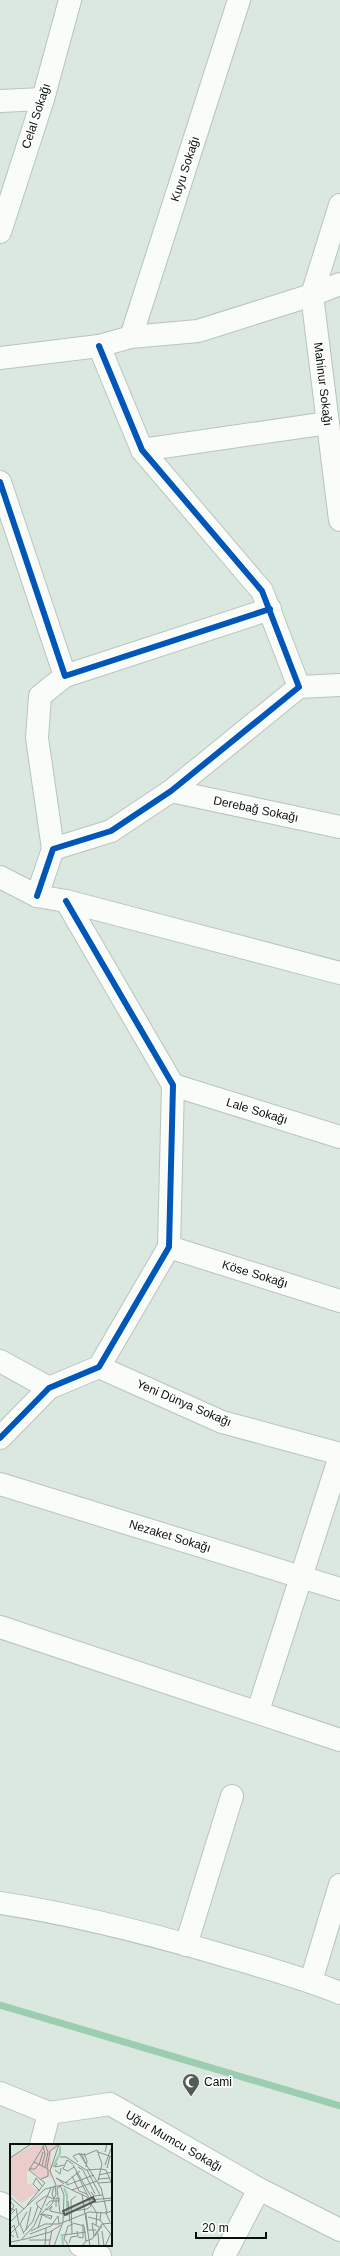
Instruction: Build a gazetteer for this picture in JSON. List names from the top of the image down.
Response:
{
  "streets": {
    "street": [
      "Celal Sokağı",
      "Kuyu Sokağı",
      "Mahinur Sokağı",
      "Derebağ Sokağı",
      "Lale Sokağı",
      "Köse Sokağı",
      "Yeni Dünya Sokağı",
      "Nezaket Sokağı",
      "Uğur Mumcu Sokağı"
    ]
  },
  "places": {
    "mosque": ["Cami"]
  },
  "scale_bar": "20 m"
}
